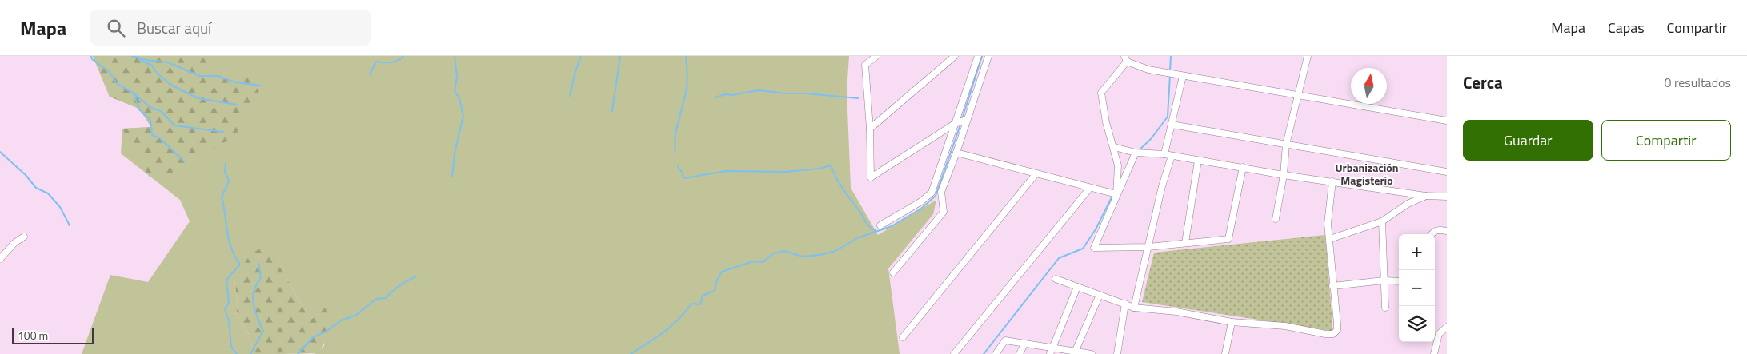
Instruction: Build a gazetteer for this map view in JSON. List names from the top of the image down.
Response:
{
  "districts": ["Urbanización Magisterio"],
  "scale_bar": "100 m",
  "north": "top",
  "page": {
    "header": "Mapa",
    "search": "Buscar aquí",
    "nav": ["Mapa", "Capas", "Compartir"],
    "heading": ["Cerca", "0 resultados"],
    "buttons": ["Guardar", "Compartir"],
    "map_buttons": ["+", "−"],
    "scale": "100 m"
  }
}
